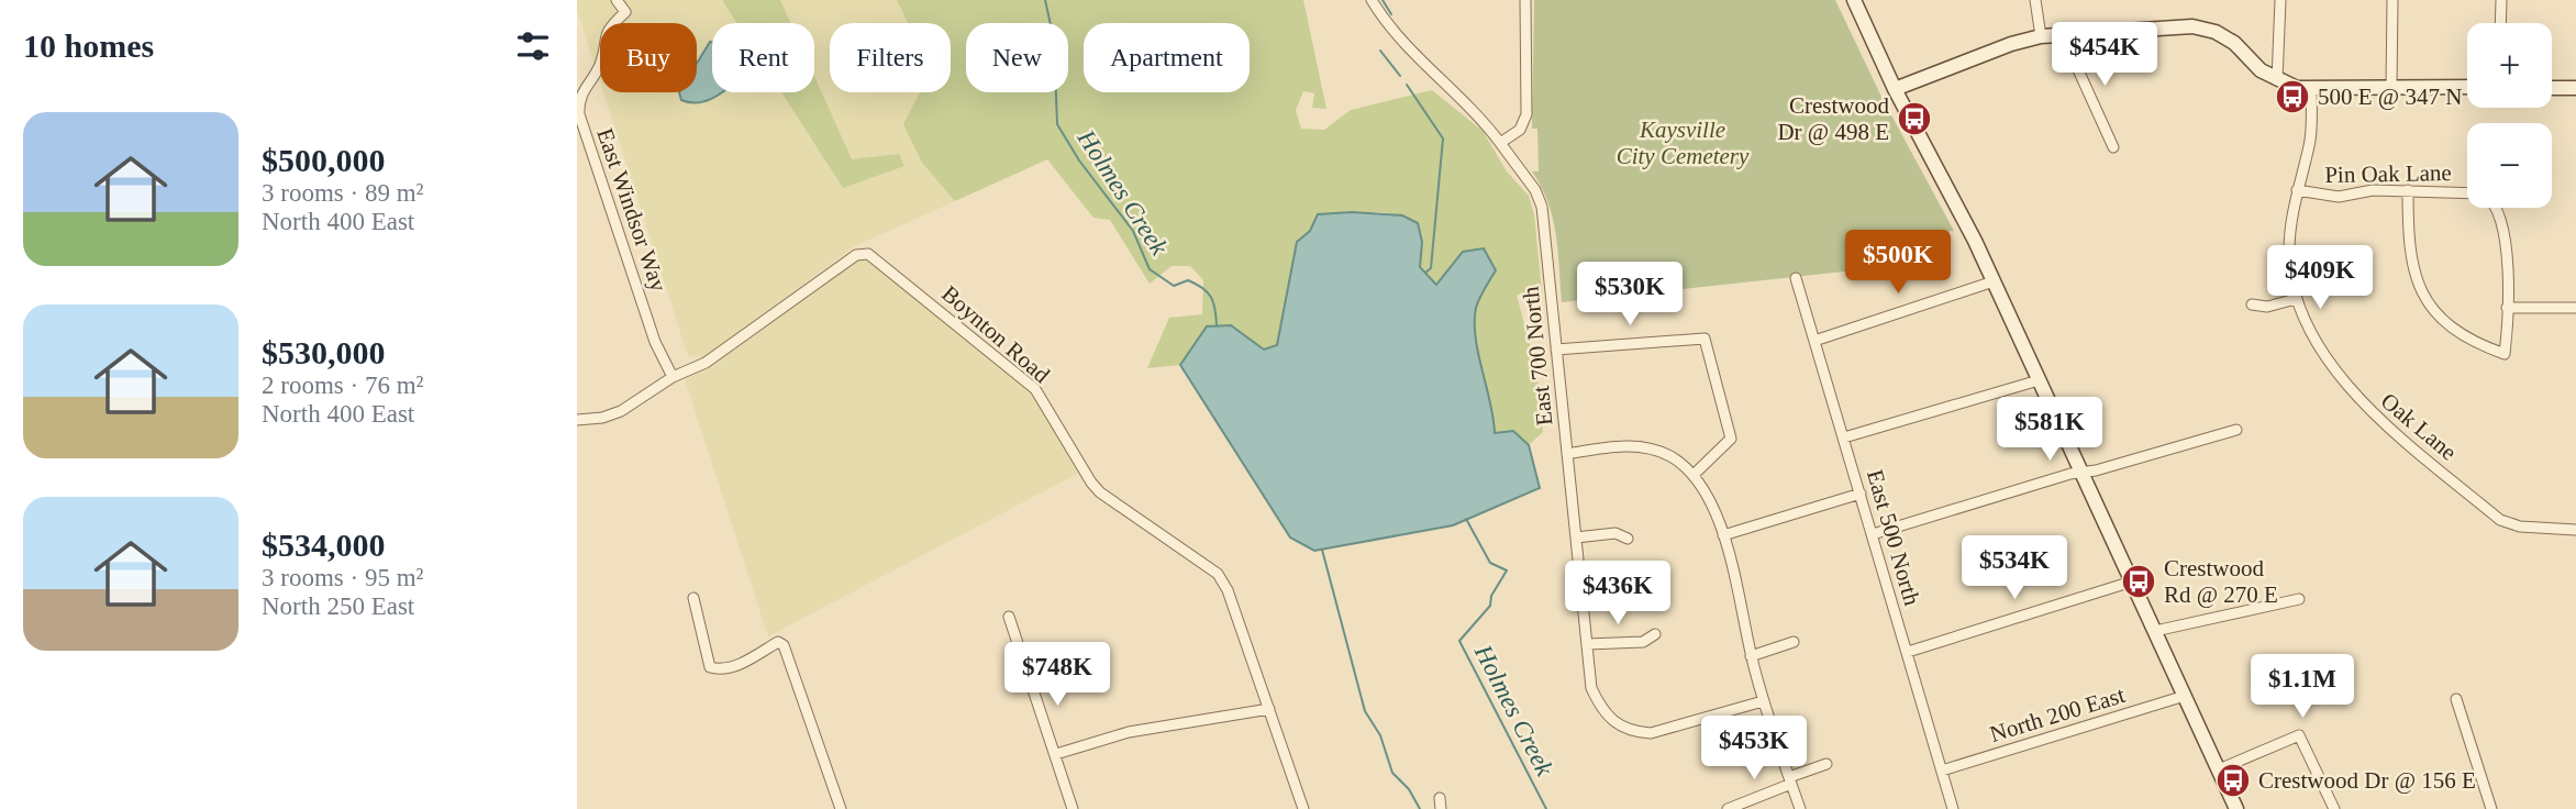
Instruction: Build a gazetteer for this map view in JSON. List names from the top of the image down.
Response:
{
  "streets": {
    "street": [
      "Pin Oak Lane",
      "East Windsor Way",
      "Boynton Road",
      "East 700 North",
      "Oak Lane",
      "East 500 North",
      "North 200 East"
    ]
  },
  "crossings": [
    ["Pin Oak Lane", "Oak Lane"],
    ["East Windsor Way", "Boynton Road"],
    ["East 500 North", "North 200 East"]
  ],
  "water": ["Holmes Creek"],
  "parks": ["Kaysville City Cemetery"],
  "places": {
    "bus stop": [
      "500 E @ 347 N",
      "Crestwood Dr @ 498 E",
      "Crestwood Rd @ 270 E",
      "Crestwood Dr @ 156 E"
    ]
  },
  "page": {
    "heading": "10 homes",
    "price": [
      "$454K",
      "$500K",
      "$409K",
      "$530K",
      "$581K",
      "$534K",
      "$436K",
      "$748K",
      "$1.1M",
      "$453K"
    ],
    "map_buttons": ["+", "−"],
    "chip": [
      "Buy",
      "Rent",
      "Filters",
      "New",
      "Apartment"
    ],
    "list": [
      {
        "name": "$500,000",
        "note": "3 rooms · 89 m² · North 400 East"
      },
      {
        "name": "$530,000",
        "note": "2 rooms · 76 m² · North 400 East"
      },
      {
        "name": "$534,000",
        "note": "3 rooms · 95 m² · North 250 East"
      }
    ]
  }
}
